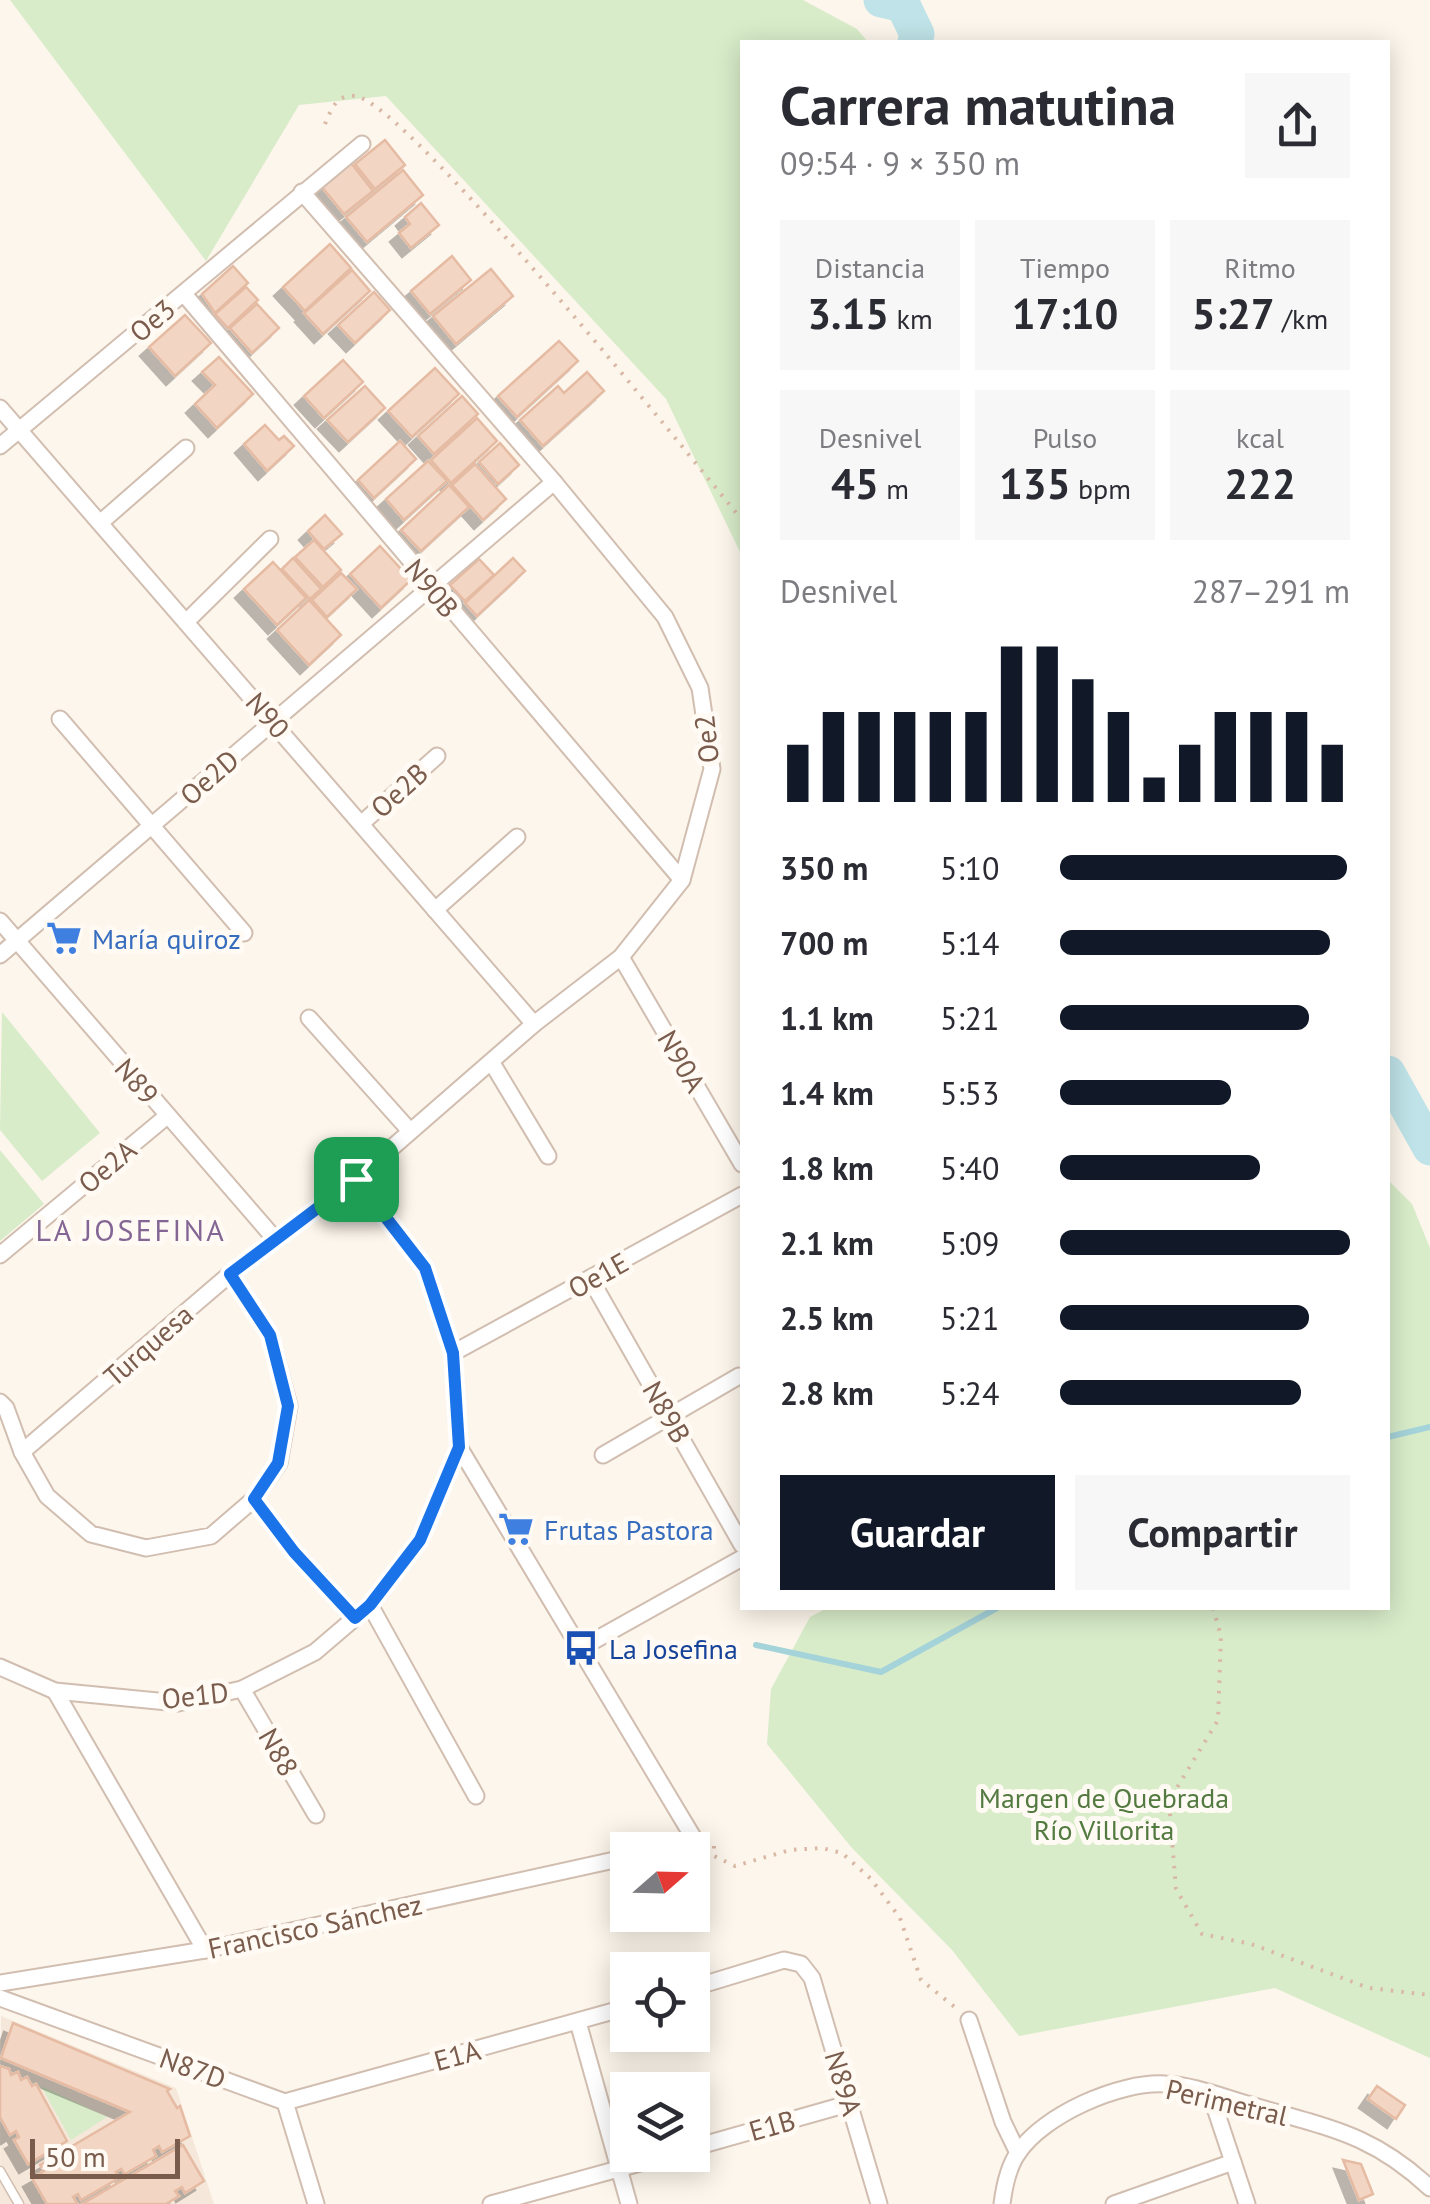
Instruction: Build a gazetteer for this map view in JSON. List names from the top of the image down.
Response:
{
  "streets": {
    "street": [
      "Oe3",
      "N90B",
      "N90",
      "Oe2",
      "Oe2D",
      "Oe2B",
      "N90A",
      "N89",
      "Oe2A",
      "Oe1E",
      "Turquesa",
      "N89B",
      "Oe1D",
      "N88",
      "Francisco Sánchez",
      "E1A",
      "N87D",
      "N89A",
      "Perimetral",
      "E1B"
    ]
  },
  "crossings": [
    ["Oe3", "N90B"],
    ["Oe3", "N90"],
    ["Oe3", "Oe2"],
    ["N90B", "Oe2"],
    ["N90B", "Oe2D"],
    ["N90", "Oe2"],
    ["N90", "Oe2D"],
    ["N90", "Oe2B"],
    ["Oe2", "Oe2D"],
    ["Oe2", "N90A"],
    ["Oe2", "N89"],
    ["Oe2", "Turquesa"],
    ["Oe2D", "N89"],
    ["N89", "Oe2A"],
    ["N89", "Turquesa"],
    ["Oe1E", "N89B"],
    ["Oe1D", "N88"],
    ["E1A", "N87D"],
    ["N89A", "E1B"]
  ],
  "districts": ["LA JOSEFINA"],
  "parks": ["Margen de Quebrada Río Villorita"],
  "places": {
    "supermarket": ["María quiroz", "Frutas Pastora"],
    "bus stop": ["La Josefina"]
  },
  "scale_bar": "50 m",
  "north": "right",
  "page": {
    "heading": ["Carrera matutina", "09:54 · 9 × 350 m"],
    "stats": [
      ["Distancia", "3.15 km"],
      ["Tiempo", "17:10"],
      ["Ritmo", "5:27 /km"],
      ["Desnivel", "45 m"],
      ["Pulso", "135 bpm"],
      ["kcal", "222"]
    ],
    "chart": ["Desnivel", "287–291 m"],
    "list": [
      {
        "name": "350 m",
        "note": "5:10"
      },
      {
        "name": "700 m",
        "note": "5:14"
      },
      {
        "name": "1.1 km",
        "note": "5:21"
      },
      {
        "name": "1.4 km",
        "note": "5:53"
      },
      {
        "name": "1.8 km",
        "note": "5:40"
      },
      {
        "name": "2.1 km",
        "note": "5:09"
      },
      {
        "name": "2.5 km",
        "note": "5:21"
      },
      {
        "name": "2.8 km",
        "note": "5:24"
      }
    ],
    "buttons": ["Guardar", "Compartir"],
    "scale": "50 m"
  }
}
